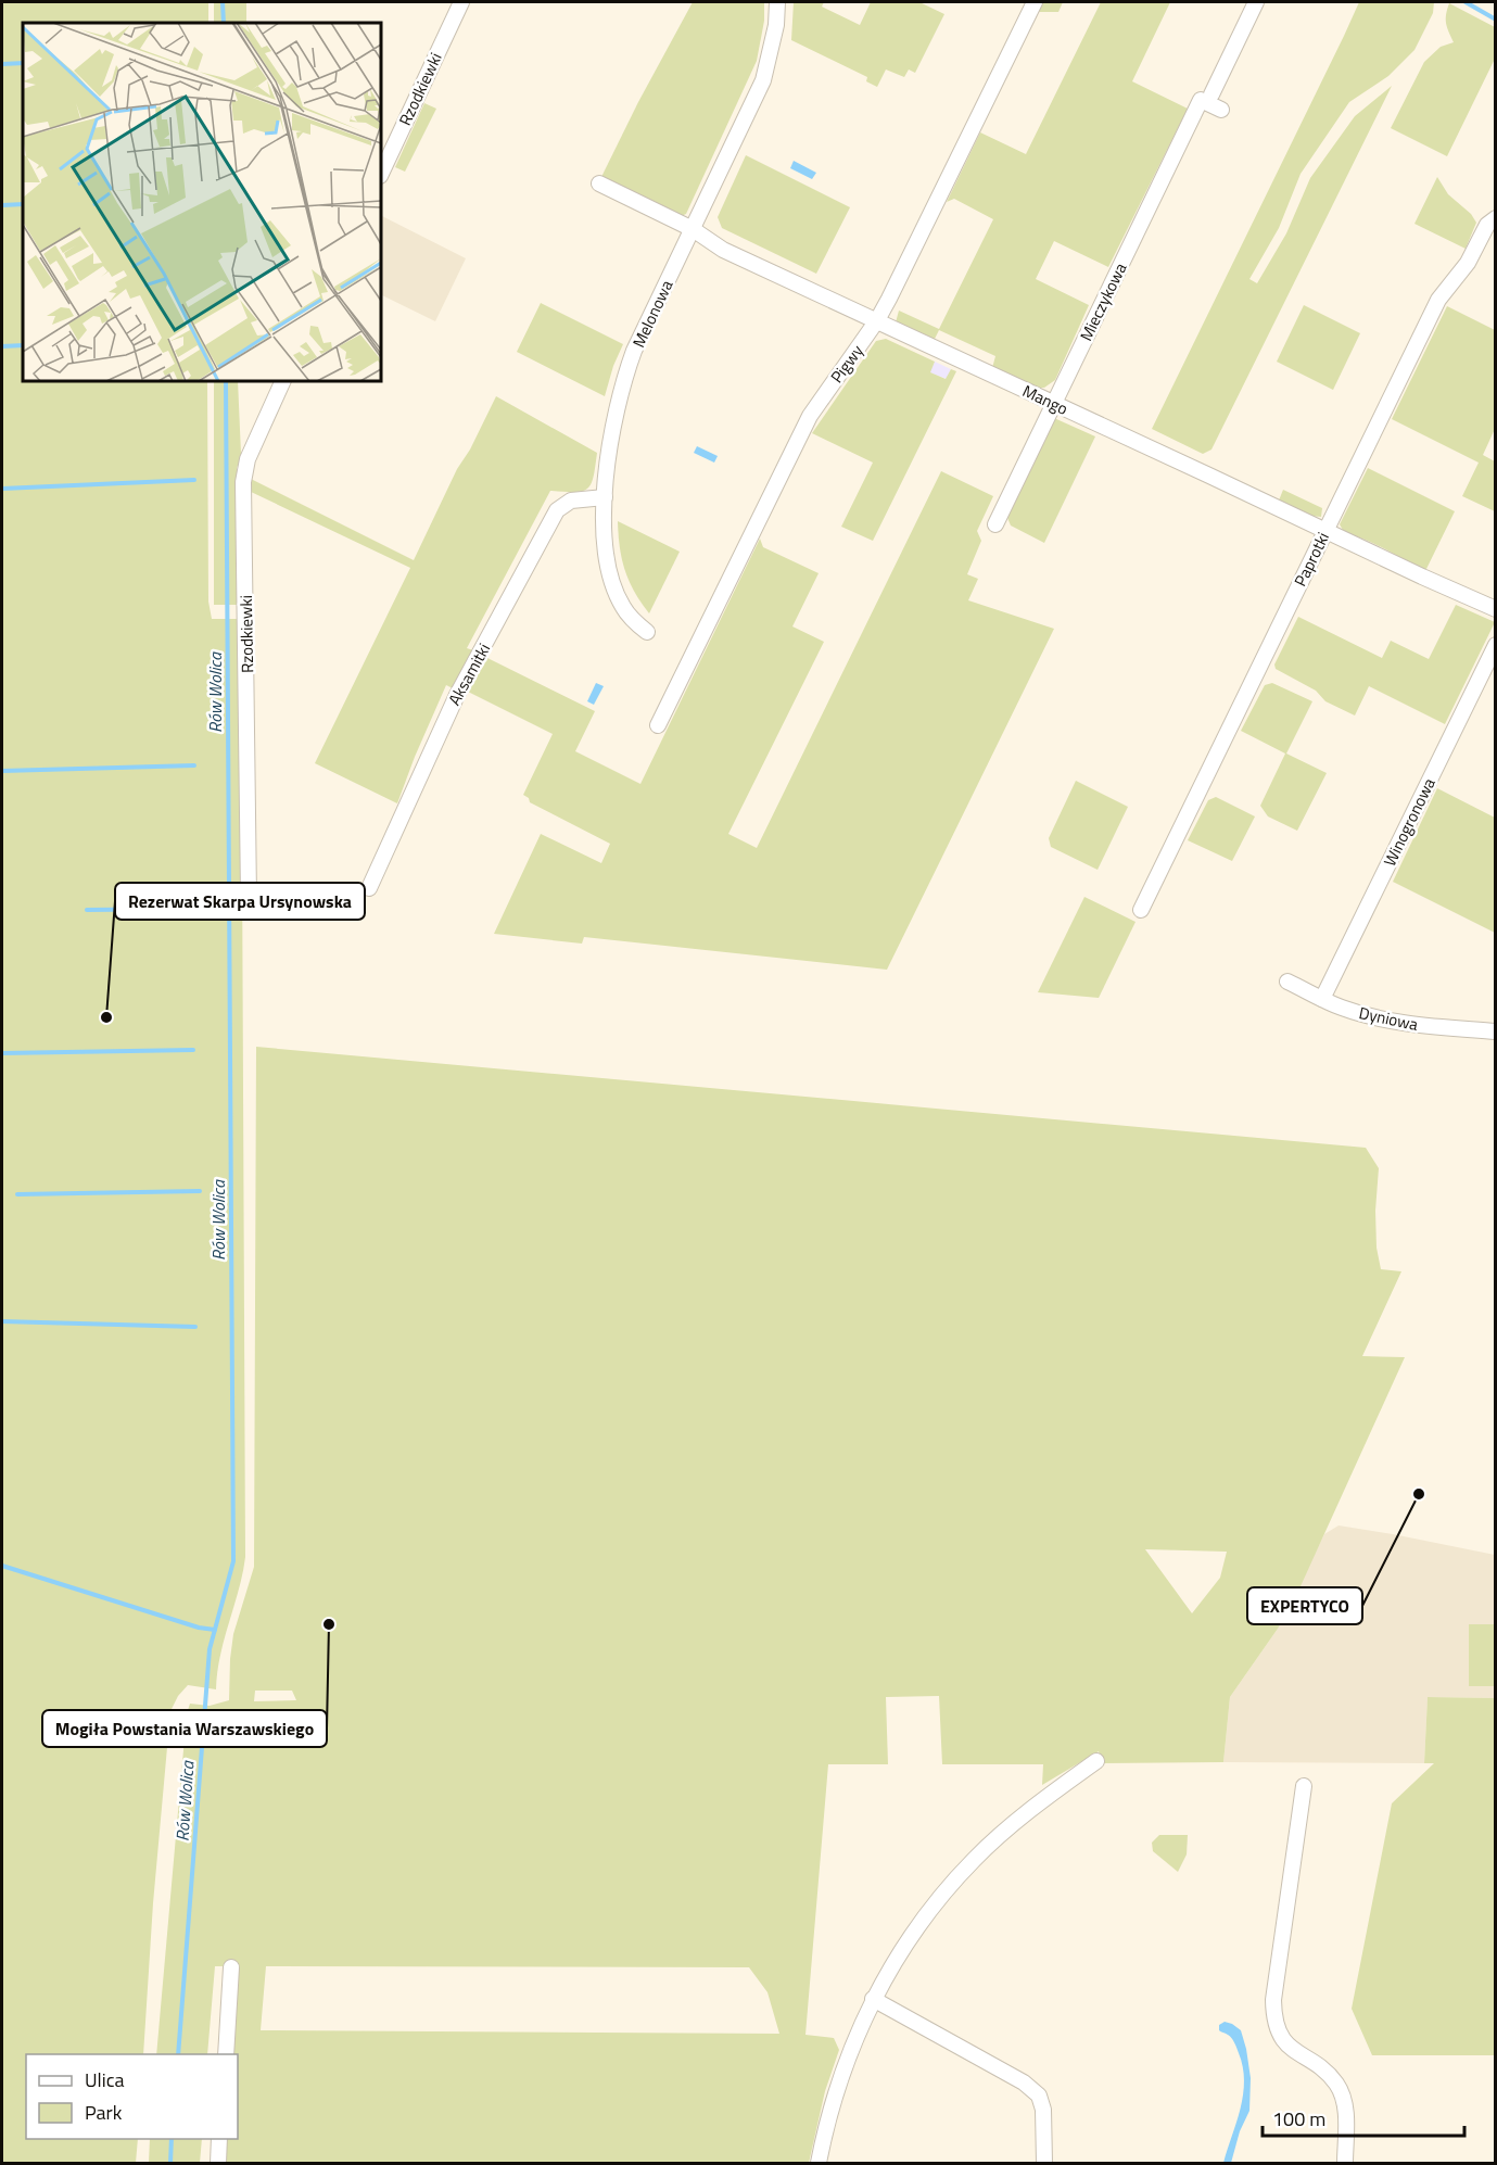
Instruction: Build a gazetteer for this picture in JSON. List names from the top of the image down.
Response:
{
  "streets": {
    "street": [
      "Rzodkiewki",
      "Mieczykowa",
      "Melonowa",
      "Pigwy",
      "Mango",
      "Paprotki",
      "Aksamitki",
      "Winogronowa",
      "Dyniowa"
    ]
  },
  "crossings": [
    ["Mieczykowa", "Mango"],
    ["Melonowa", "Mango"],
    ["Melonowa", "Aksamitki"],
    ["Pigwy", "Mango"],
    ["Mango", "Paprotki"],
    ["Winogronowa", "Dyniowa"]
  ],
  "water": ["Rów Wolica"],
  "places": ["Rezerwat Skarpa Ursynowska", "EXPERTYCO", "Mogiła Powstania Warszawskiego"],
  "legend": ["Ulica", "Park"],
  "scale_bar": "100 m"
}
